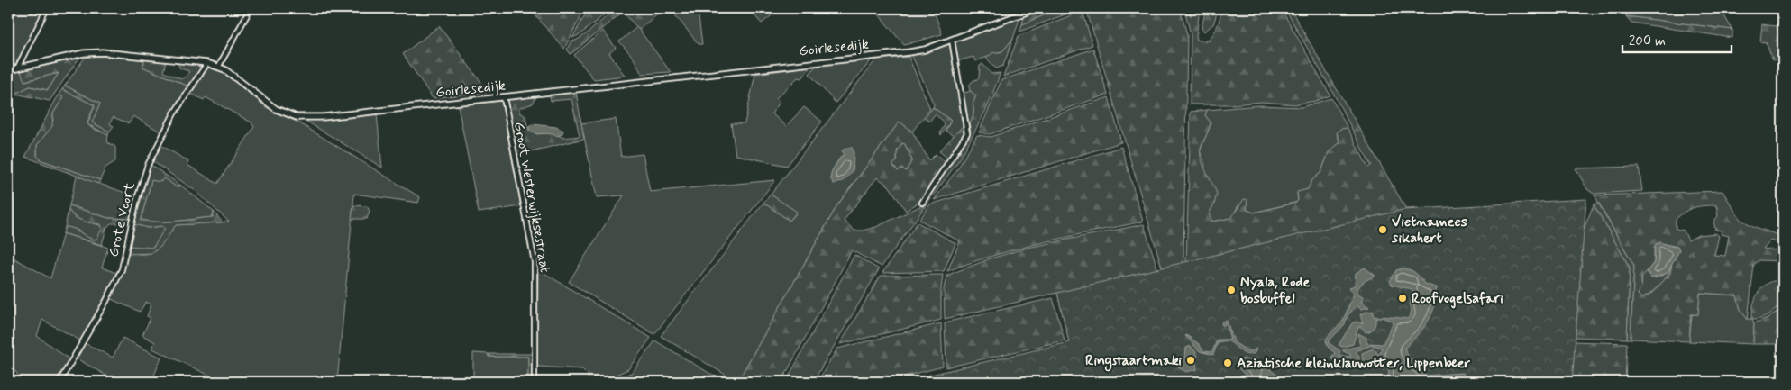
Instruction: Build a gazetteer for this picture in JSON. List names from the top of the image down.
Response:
{
  "streets": {
    "street": ["Goirlesedijk", "Groot Westerwijksestraat", "Grote Voort"]
  },
  "crossings": [
    ["Goirlesedijk", "Groot Westerwijksestraat"],
    ["Goirlesedijk", "Grote Voort"]
  ],
  "places": [
    "Vietnamees sikahert",
    "Nyala, Rode bosbuffel",
    "Roofvogelsafari",
    "Ringstaartmaki",
    "Aziatische kleinklauwotter, Lippenbeer"
  ],
  "scale_bar": "200 m"
}
